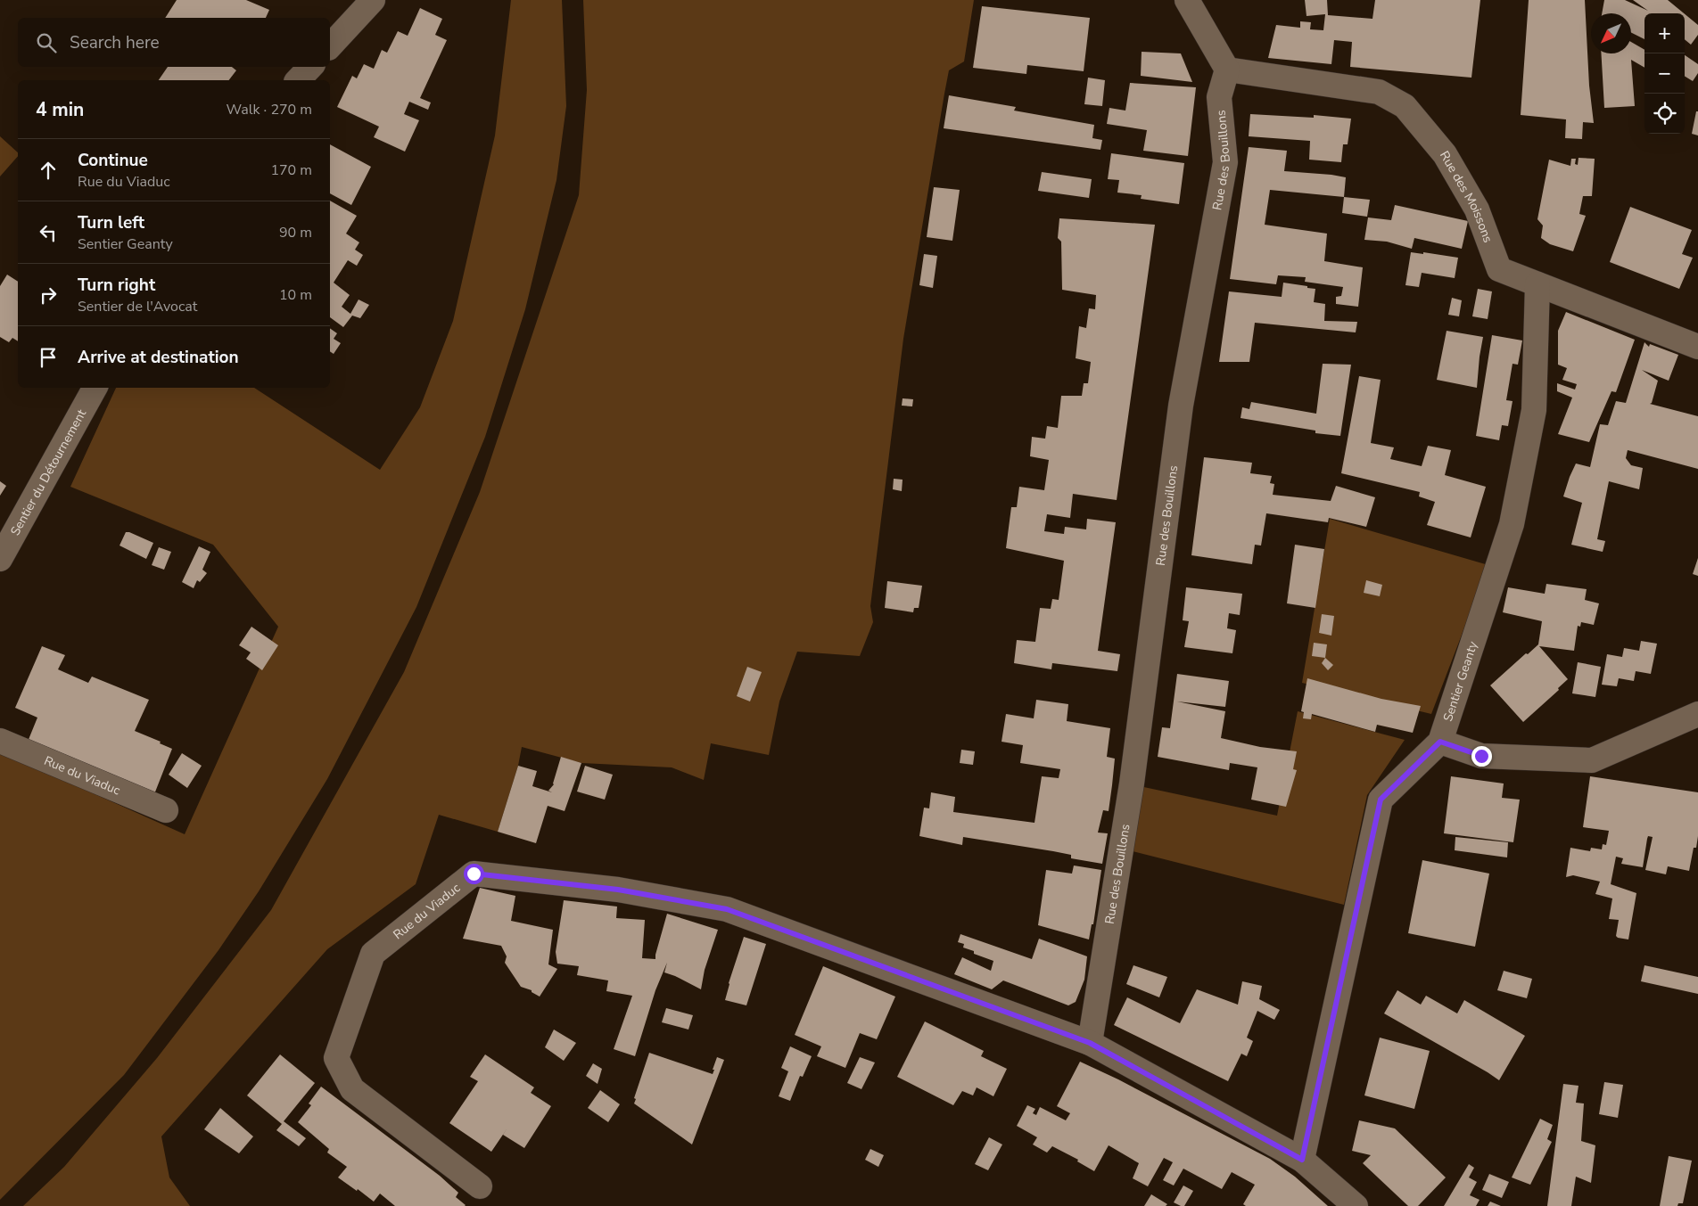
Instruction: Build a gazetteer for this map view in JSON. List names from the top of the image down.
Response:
{
  "streets": {
    "street": [
      "Rue des Bouillons",
      "Rue des Moissons",
      "Sentier du Détournement",
      "Sentier Geanty",
      "Rue du Viaduc"
    ]
  },
  "crossings": [
    ["Rue des Bouillons", "Rue des Moissons"],
    ["Rue des Bouillons", "Rue du Viaduc"],
    ["Rue des Moissons", "Sentier Geanty"],
    ["Sentier Geanty", "Rue du Viaduc"]
  ],
  "north": "bottom left",
  "page": {
    "map_buttons": ["+", "−"],
    "search": "Search here",
    "heading": ["4 min", "Walk · 270 m"],
    "list": [
      ["Continue", "Rue du Viaduc", "170 m"],
      ["Turn left", "Sentier Geanty", "90 m"],
      ["Turn right", "Sentier de l'Avocat", "10 m"],
      "Arrive at destination"
    ]
  }
}
